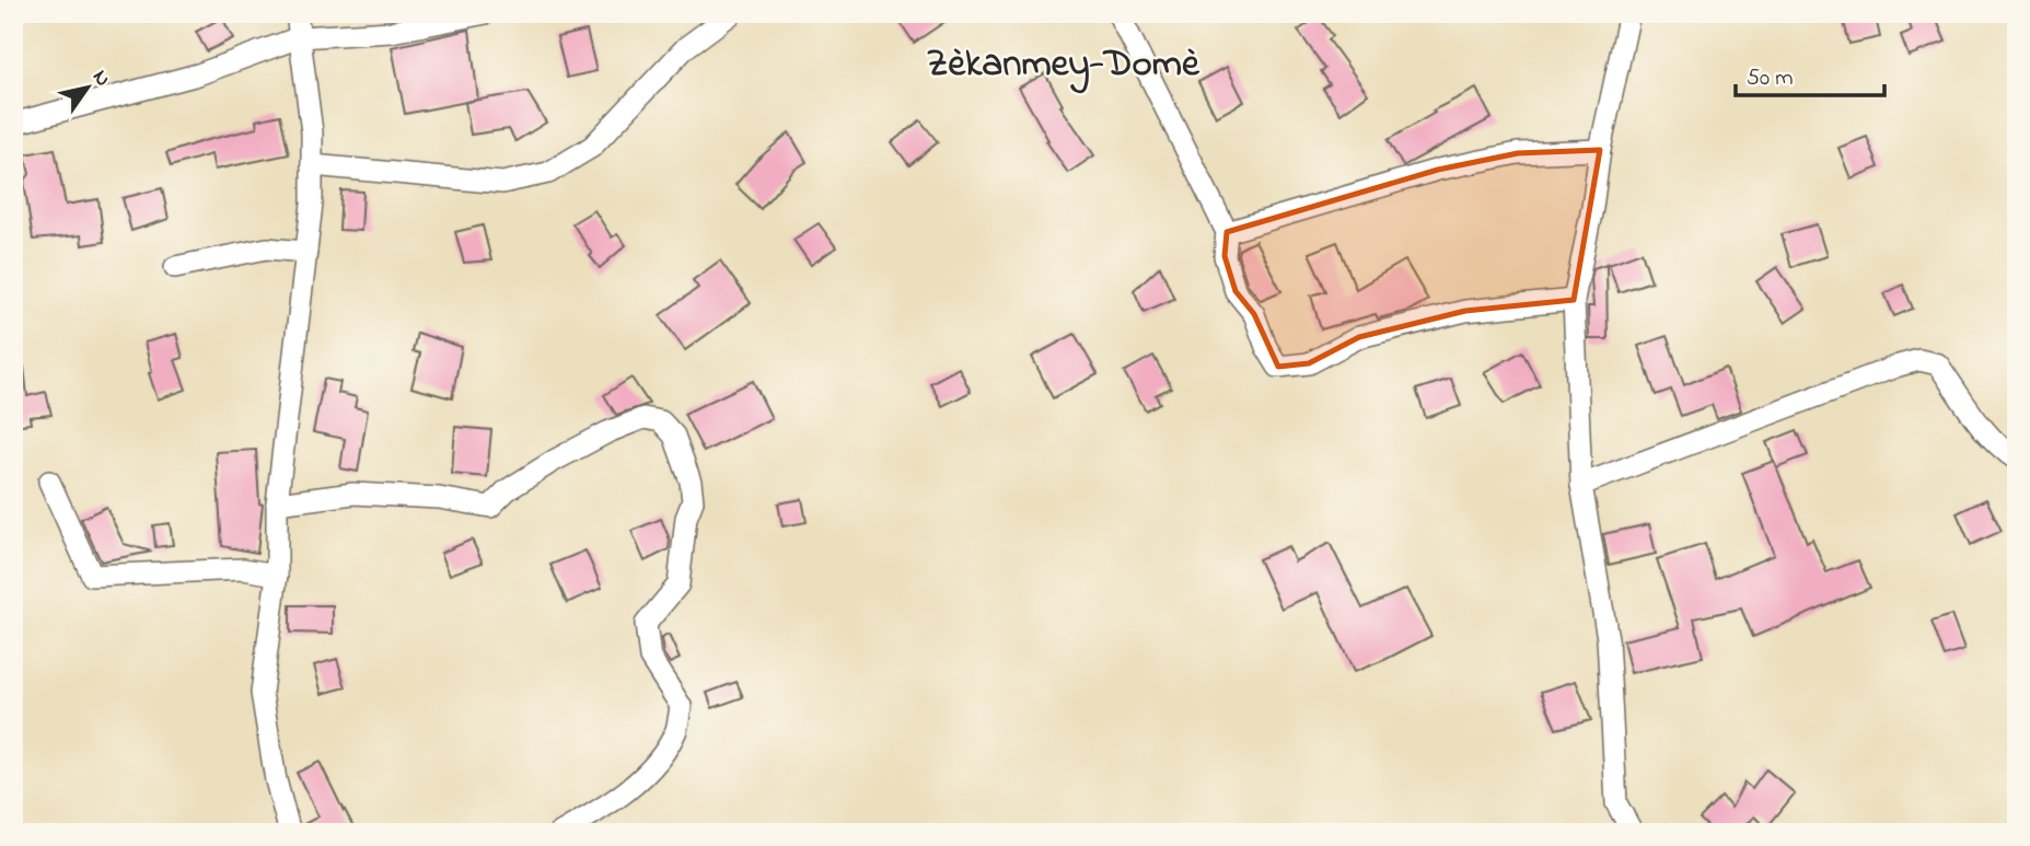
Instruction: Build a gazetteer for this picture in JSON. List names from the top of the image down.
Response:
{
  "districts": ["Zèkanmey-Domè"],
  "scale_bar": "50 m",
  "north": "top right"
}
